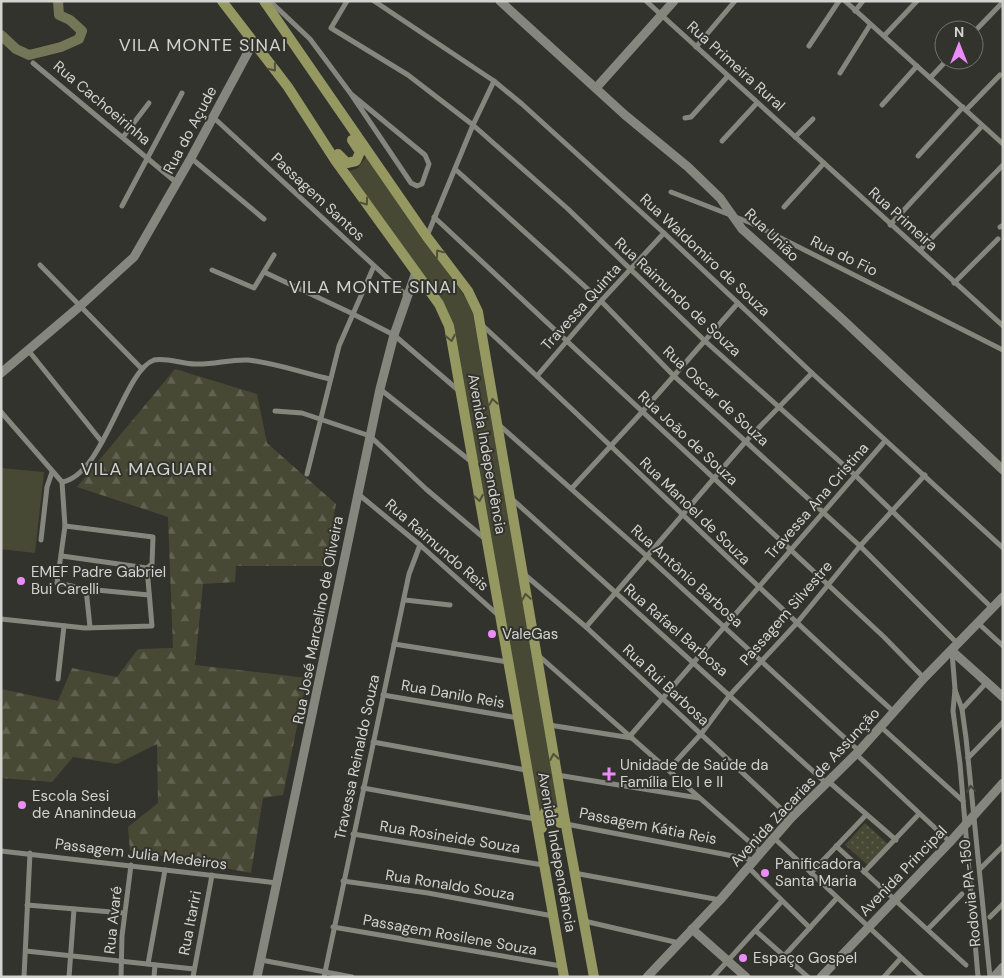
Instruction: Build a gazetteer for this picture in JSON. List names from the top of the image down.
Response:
{
  "streets": {
    "main road": ["Avenida Independência"],
    "street": [
      "Rua Primeira Rural",
      "Rua Cachoeirinha",
      "Rua do Açude",
      "Passagem Santos",
      "Rua Primeira",
      "Rua União",
      "Rua Waldomiro de Souza",
      "Rua do Fio",
      "Rua Raimundo de Souza",
      "Travessa Quinta",
      "Rua Oscar de Souza",
      "Rua João de Souza",
      "Travessa Ana Cristina",
      "Rua Manoel de Souza",
      "Rua Raimundo Reis",
      "Rua Antônio Barbosa",
      "Passagem Silvestre",
      "Rua José Marcelino de Oliveira",
      "Rua Rafael Barbosa",
      "Rua Rui Barbosa",
      "Rua Danilo Reis",
      "Travessa Reinaldo Souza",
      "Avenida Zacarias de Assunção",
      "Passagem Kátia Reis",
      "Rua Rosineide Souza",
      "Passagem Julia Medeiros",
      "Avenida Principal",
      "Rua Ronaldo Souza",
      "Rodovia PA-150",
      "Rua Avaré",
      "Rua Itariri",
      "Passagem Rosilene Souza"
    ]
  },
  "crossings": [
    ["Rua Primeira Rural", "Rua Primeira"],
    ["Rua Cachoeirinha", "Rua do Açude"],
    ["Rua do Açude", "Passagem Santos"],
    ["Rua do Açude", "Avenida Independência"],
    ["Passagem Santos", "Rua José Marcelino de Oliveira"],
    ["Rua União", "Rua do Fio"],
    ["Rua Waldomiro de Souza", "Travessa Quinta"],
    ["Rua Waldomiro de Souza", "Travessa Ana Cristina"],
    ["Rua Waldomiro de Souza", "Passagem Silvestre"],
    ["Rua Raimundo de Souza", "Travessa Quinta"],
    ["Rua Raimundo de Souza", "Travessa Ana Cristina"],
    ["Rua Raimundo de Souza", "Passagem Silvestre"],
    ["Rua Raimundo de Souza", "Avenida Zacarias de Assunção"],
    ["Travessa Quinta", "Rua Oscar de Souza"],
    ["Travessa Quinta", "Rua João de Souza"],
    ["Travessa Quinta", "Rua Manoel de Souza"],
    ["Rua Oscar de Souza", "Travessa Ana Cristina"],
    ["Rua Oscar de Souza", "Passagem Silvestre"],
    ["Rua Oscar de Souza", "Avenida Zacarias de Assunção"],
    ["Rua Oscar de Souza", "Rodovia PA-150"],
    ["Rua João de Souza", "Travessa Ana Cristina"],
    ["Rua João de Souza", "Passagem Silvestre"],
    ["Rua João de Souza", "Avenida Zacarias de Assunção"],
    ["Avenida Independência", "Rua Manoel de Souza"],
    ["Avenida Independência", "Rua Raimundo Reis"],
    ["Avenida Independência", "Rua Antônio Barbosa"],
    ["Avenida Independência", "Rua José Marcelino de Oliveira"],
    ["Avenida Independência", "Rua Rafael Barbosa"],
    ["Avenida Independência", "Rua Rui Barbosa"],
    ["Avenida Independência", "Rua Danilo Reis"],
    ["Avenida Independência", "Passagem Kátia Reis"],
    ["Avenida Independência", "Rua Rosineide Souza"],
    ["Avenida Independência", "Rua Ronaldo Souza"],
    ["Avenida Independência", "Passagem Rosilene Souza"],
    ["Travessa Ana Cristina", "Rua Manoel de Souza"],
    ["Travessa Ana Cristina", "Rua Antônio Barbosa"],
    ["Travessa Ana Cristina", "Rua Rafael Barbosa"],
    ["Travessa Ana Cristina", "Rua Rui Barbosa"],
    ["Rua Manoel de Souza", "Passagem Silvestre"],
    ["Rua Manoel de Souza", "Avenida Zacarias de Assunção"],
    ["Rua Raimundo Reis", "Rua José Marcelino de Oliveira"],
    ["Rua Raimundo Reis", "Travessa Reinaldo Souza"],
    ["Rua Antônio Barbosa", "Passagem Silvestre"],
    ["Rua Antônio Barbosa", "Avenida Zacarias de Assunção"],
    ["Rua Antônio Barbosa", "Avenida Principal"],
    ["Passagem Silvestre", "Rua Rafael Barbosa"],
    ["Passagem Silvestre", "Rua Rui Barbosa"],
    ["Rua José Marcelino de Oliveira", "Passagem Julia Medeiros"],
    ["Rua Rafael Barbosa", "Avenida Zacarias de Assunção"],
    ["Rua Rui Barbosa", "Avenida Zacarias de Assunção"],
    ["Rua Danilo Reis", "Travessa Reinaldo Souza"],
    ["Travessa Reinaldo Souza", "Rua Rosineide Souza"],
    ["Travessa Reinaldo Souza", "Rua Ronaldo Souza"],
    ["Travessa Reinaldo Souza", "Passagem Rosilene Souza"],
    ["Avenida Zacarias de Assunção", "Passagem Kátia Reis"],
    ["Avenida Zacarias de Assunção", "Rodovia PA-150"],
    ["Passagem Julia Medeiros", "Rua Avaré"],
    ["Passagem Julia Medeiros", "Rua Itariri"],
    ["Avenida Principal", "Rodovia PA-150"]
  ],
  "districts": ["VILA MONTE SINAI", "VILA MONTE SINAI", "VILA MAGUARI"],
  "places": {
    "other": [
      "EMEF Padre Gabriel Bui Carelli",
      "ValeGas",
      "Escola Sesi de Ananindeua",
      "Panificadora Santa Maria",
      "Espaço Gospel"
    ],
    "health": ["Unidade de Saúde da Família Elo I e II"]
  },
  "north": "top"
}
